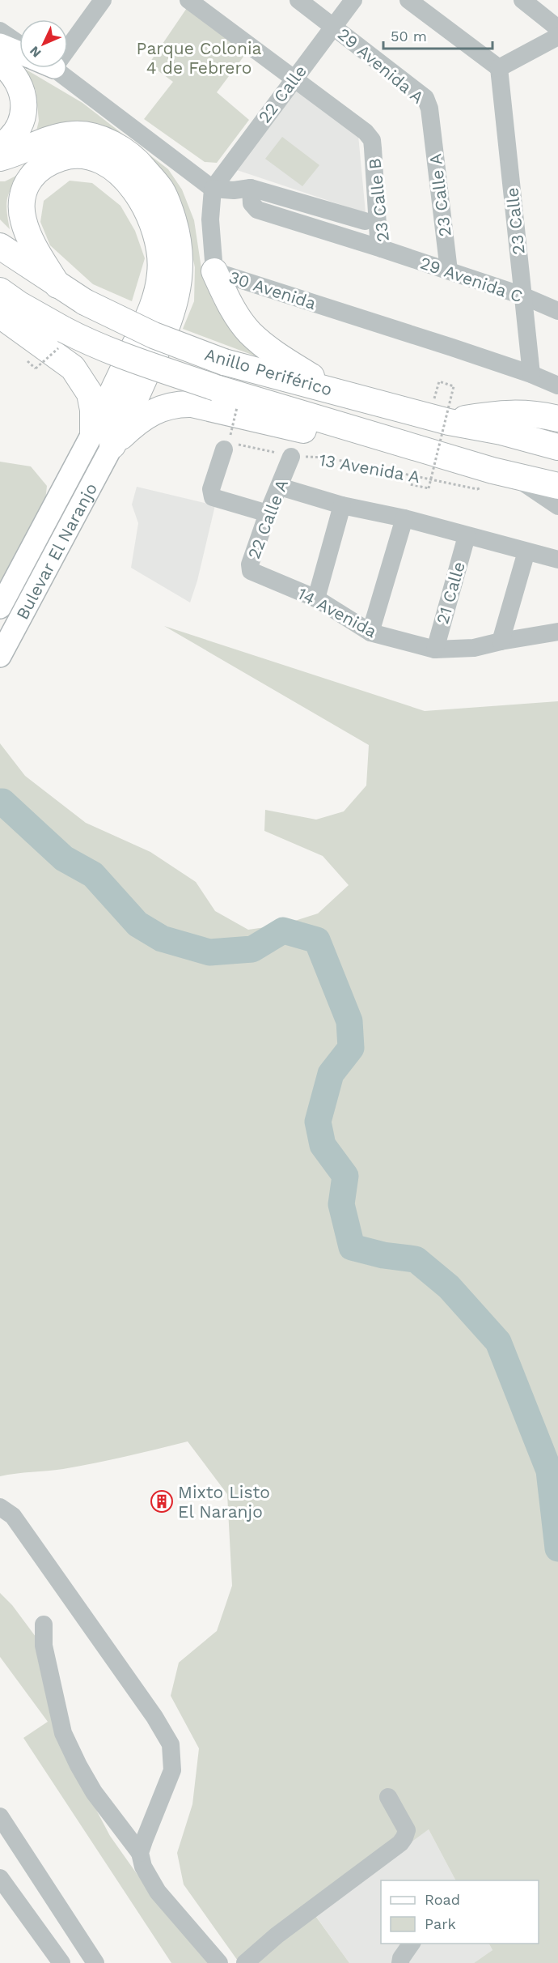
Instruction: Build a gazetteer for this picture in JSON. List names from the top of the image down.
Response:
{
  "streets": {
    "highway": ["Anillo Periférico"],
    "main road": ["Bulevar El Naranjo"],
    "street": [
      "29 Avenida A",
      "22 Calle",
      "23 Calle A",
      "23 Calle B",
      "23 Calle",
      "29 Avenida C",
      "30 Avenida",
      "22 Calle A",
      "21 Calle",
      "14 Avenida"
    ],
    "path": ["13 Avenida A"]
  },
  "crossings": [
    ["29 Avenida A", "22 Calle"],
    ["29 Avenida A", "23 Calle A"],
    ["22 Calle", "23 Calle B"],
    ["22 Calle", "30 Avenida"],
    ["23 Calle A", "29 Avenida C"],
    ["23 Calle B", "29 Avenida C"],
    ["23 Calle", "29 Avenida C"],
    ["23 Calle", "30 Avenida"],
    ["Anillo Periférico", "13 Avenida A"],
    ["13 Avenida A", "22 Calle A"],
    ["22 Calle A", "14 Avenida"],
    ["21 Calle", "14 Avenida"]
  ],
  "parks": ["Parque Colonia 4 de Febrero"],
  "places": {
    "building": ["Mixto Listo El Naranjo"]
  },
  "legend": ["Road", "Park"],
  "scale_bar": "50 m",
  "north": "bottom left"
}
